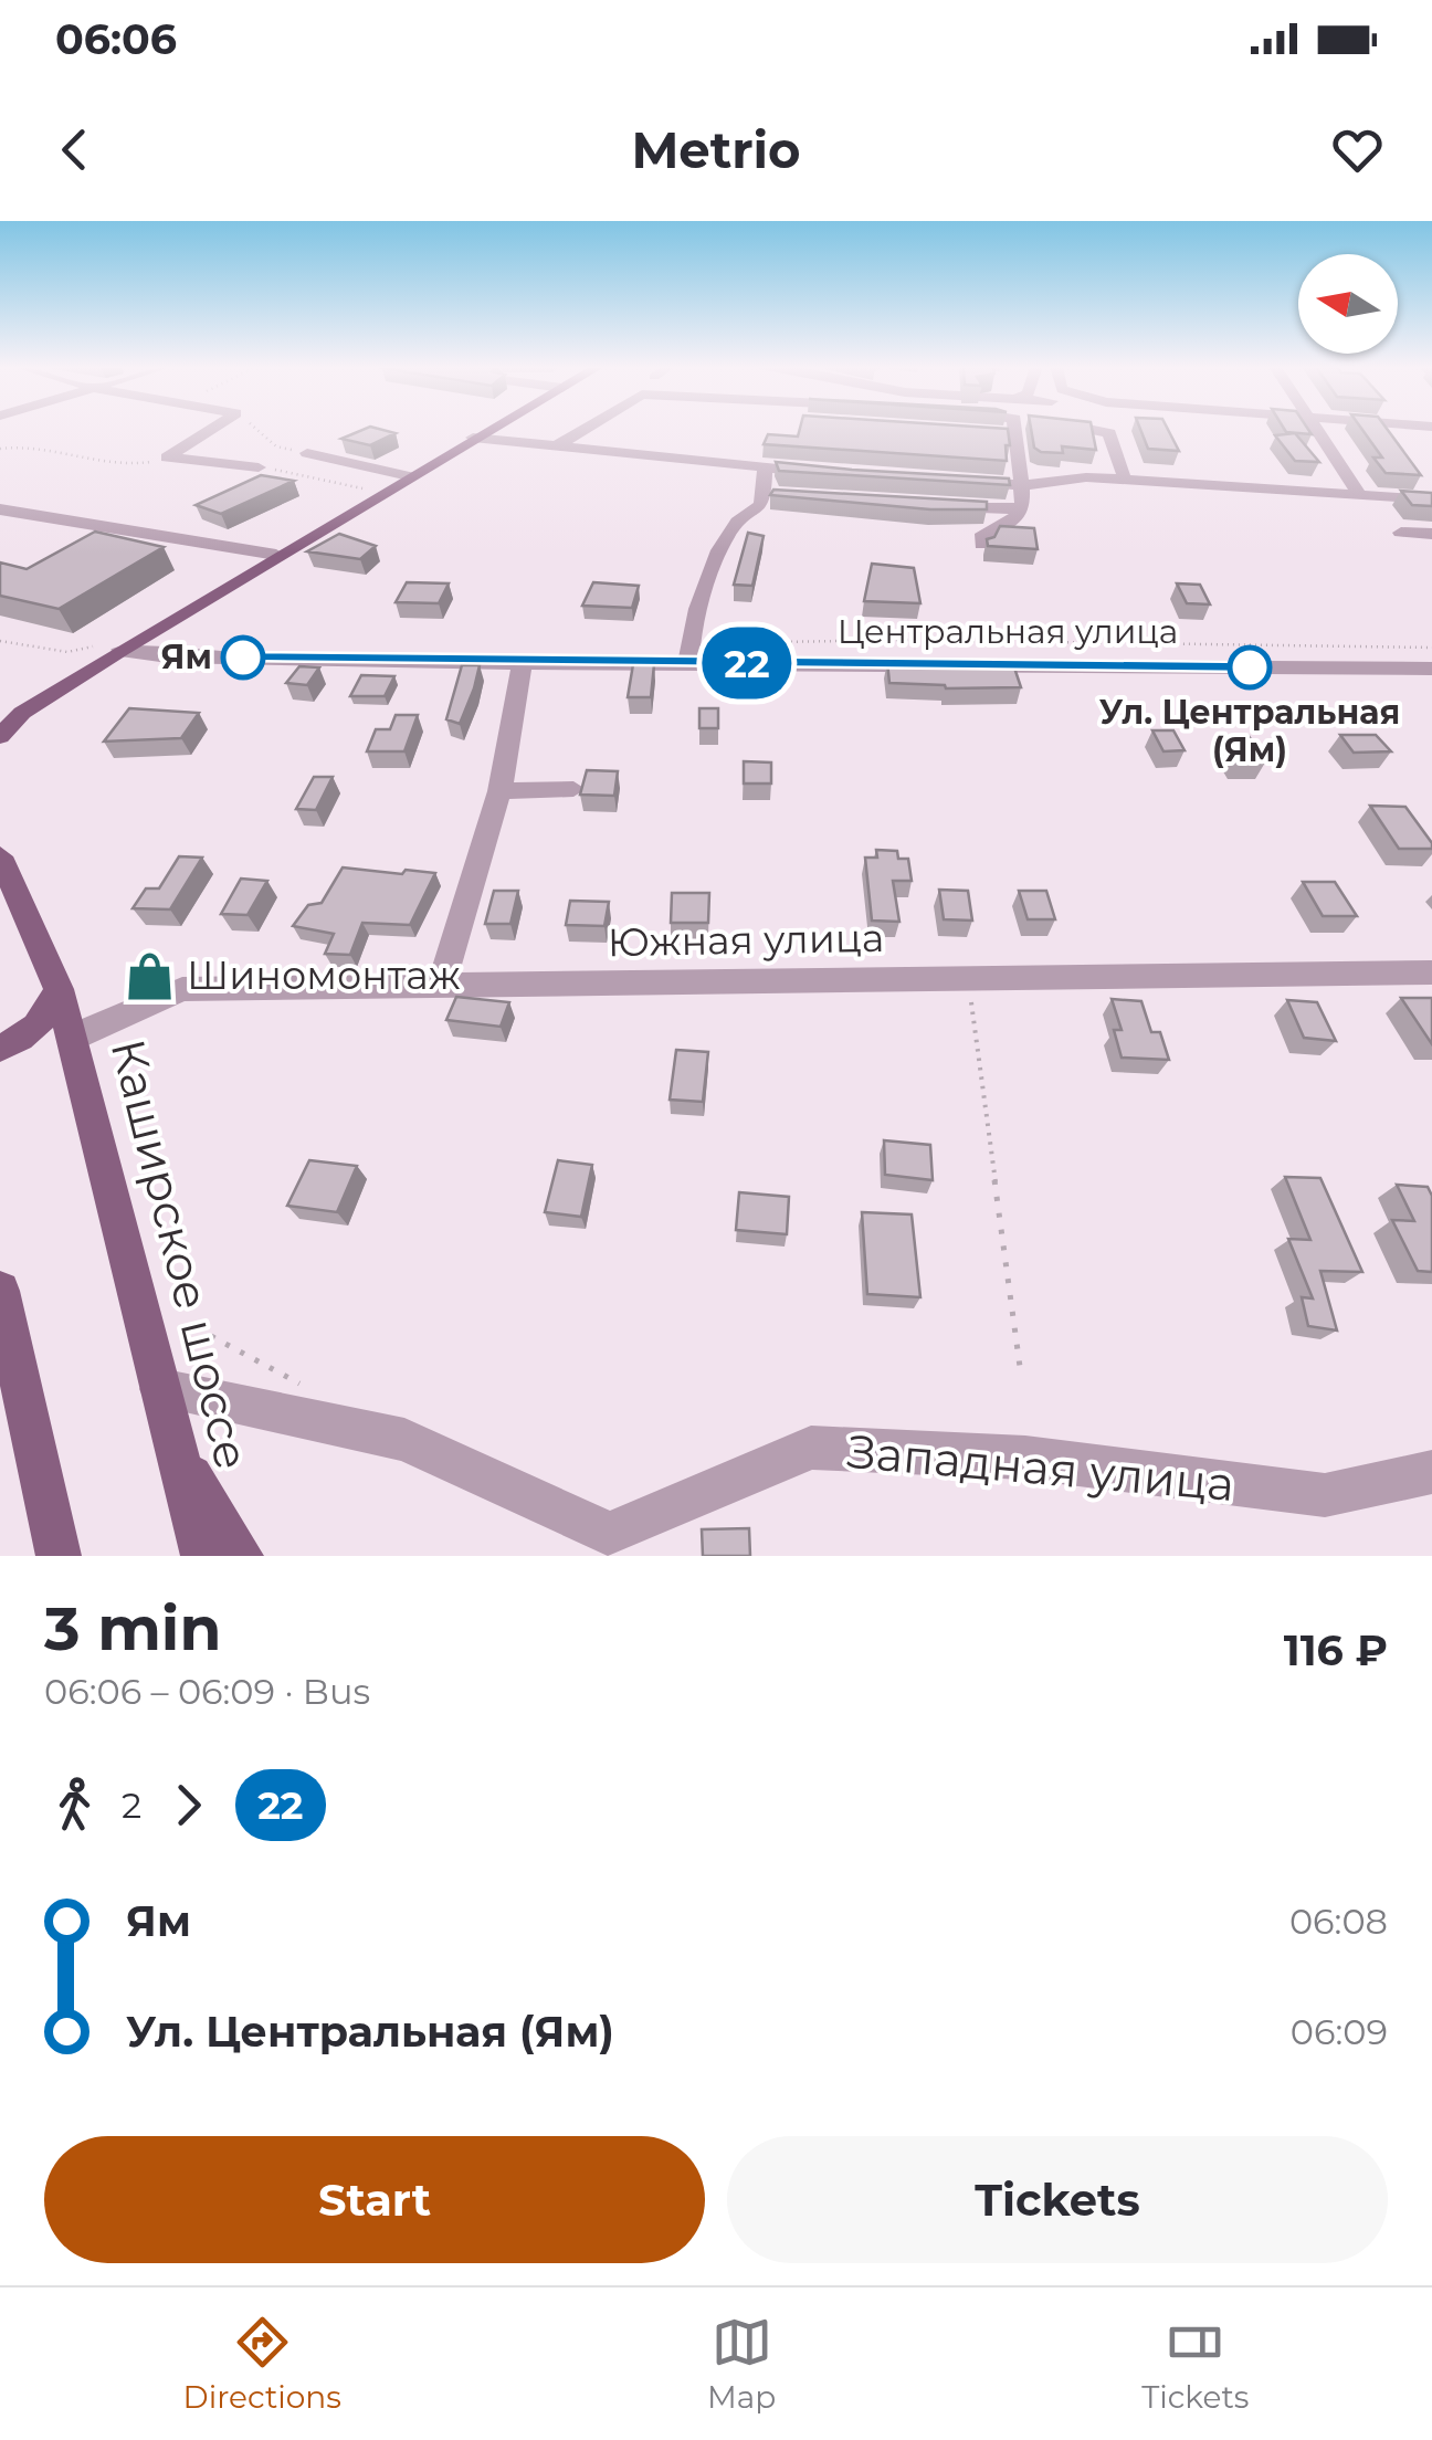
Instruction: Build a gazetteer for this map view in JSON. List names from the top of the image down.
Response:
{
  "streets": {
    "main road": ["Каширское шоссе"],
    "street": ["Центральная улица", "Южная улица", "Западная улица"]
  },
  "crossings": [
    ["Южная улица", "Каширское шоссе"],
    ["Каширское шоссе", "Западная улица"]
  ],
  "places": {
    "other": ["Ям", "Ул. Центральная (Ям)"],
    "shop": ["Шиномонтаж"]
  },
  "lines": ["bus line 22"],
  "north": "left",
  "page": {
    "status": "06:06",
    "header": "Metrio",
    "on_map": "22",
    "heading": ["3 min", "06:06 – 06:09 · Bus", "116 ₽"],
    "legs": ["2", "22"],
    "list": [
      {
        "name": "Ям",
        "value": "06:08"
      },
      {
        "name": "Ул. Центральная (Ям)",
        "value": "06:09"
      }
    ],
    "buttons": ["Start", "Tickets"],
    "tabs": ["Directions", "Map", "Tickets"]
  }
}
